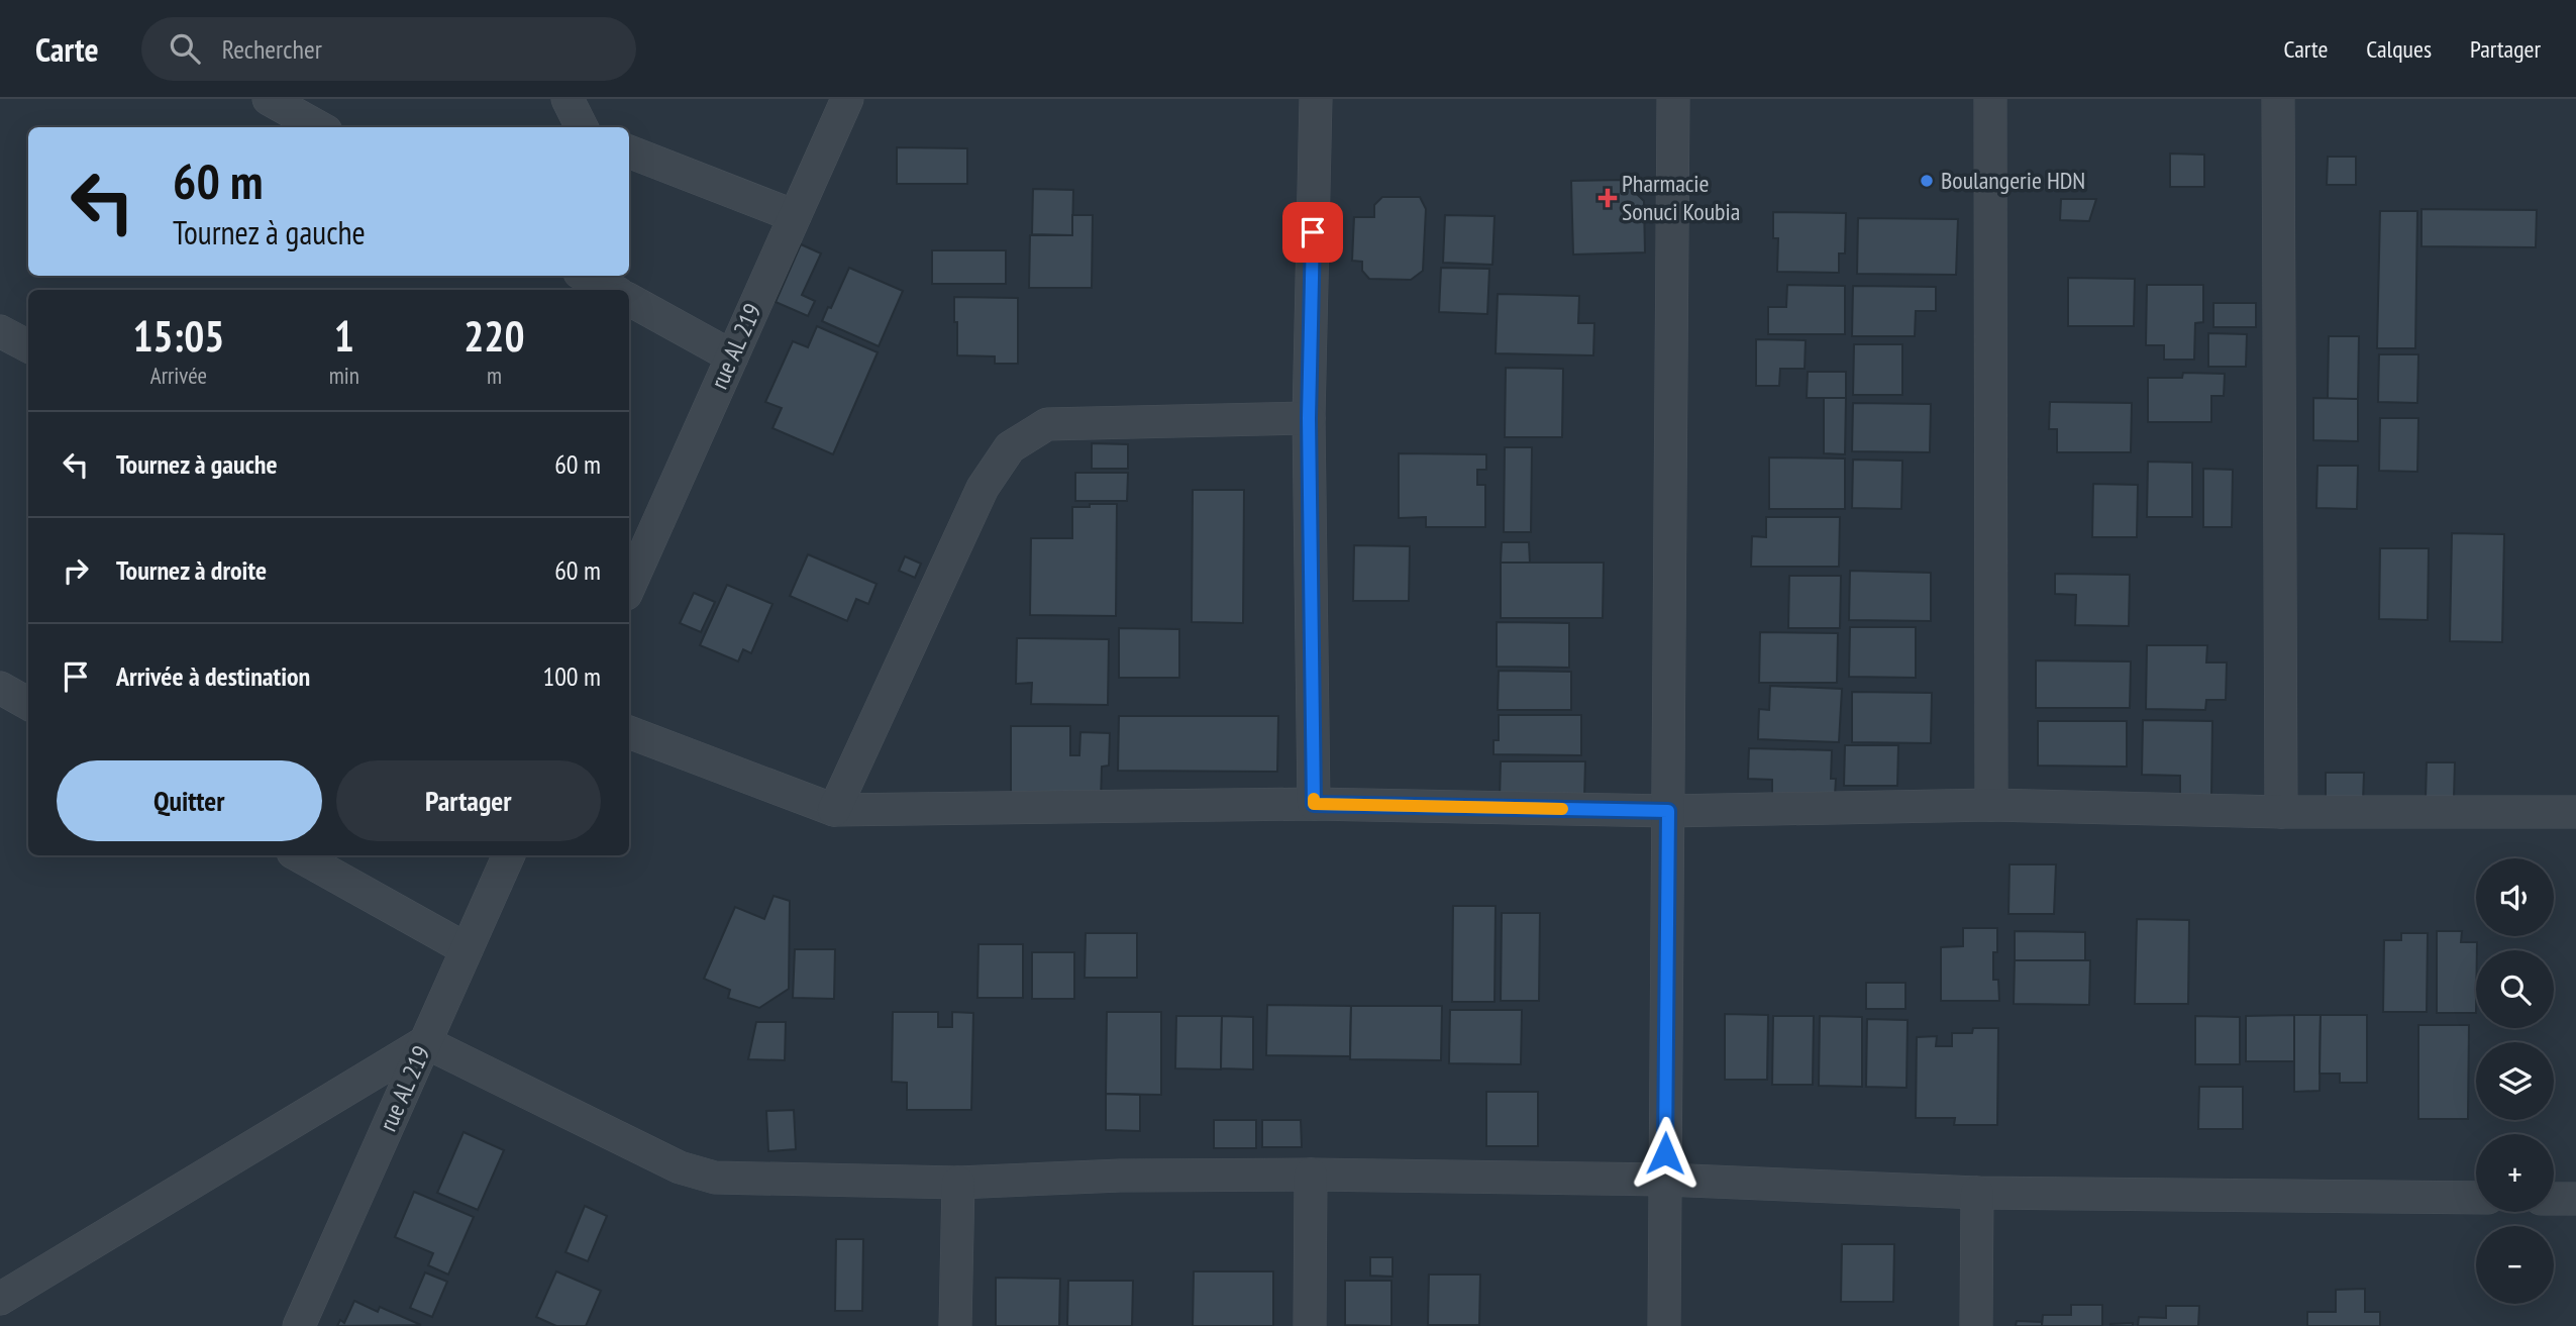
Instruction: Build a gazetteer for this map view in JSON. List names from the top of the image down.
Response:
{
  "streets": {
    "street": ["rue AL 219"]
  },
  "places": {
    "other": ["Boulangerie HDN"],
    "health": ["Pharmacie Sonuci Koubia"]
  },
  "page": {
    "header": "Carte",
    "search": "Rechercher",
    "nav": ["Carte", "Calques", "Partager"],
    "turn": ["60 m", "Tournez à gauche"],
    "eta": [
      "15:05",
      "Arrivée",
      "1",
      "min",
      "220",
      "m"
    ],
    "list": [
      {
        "name": "Tournez à gauche",
        "value": "60 m"
      },
      {
        "name": "Tournez à droite",
        "value": "60 m"
      },
      {
        "name": "Arrivée à destination",
        "value": "100 m"
      }
    ],
    "buttons": ["Quitter", "Partager"],
    "map_buttons": ["+", "−"]
  }
}
